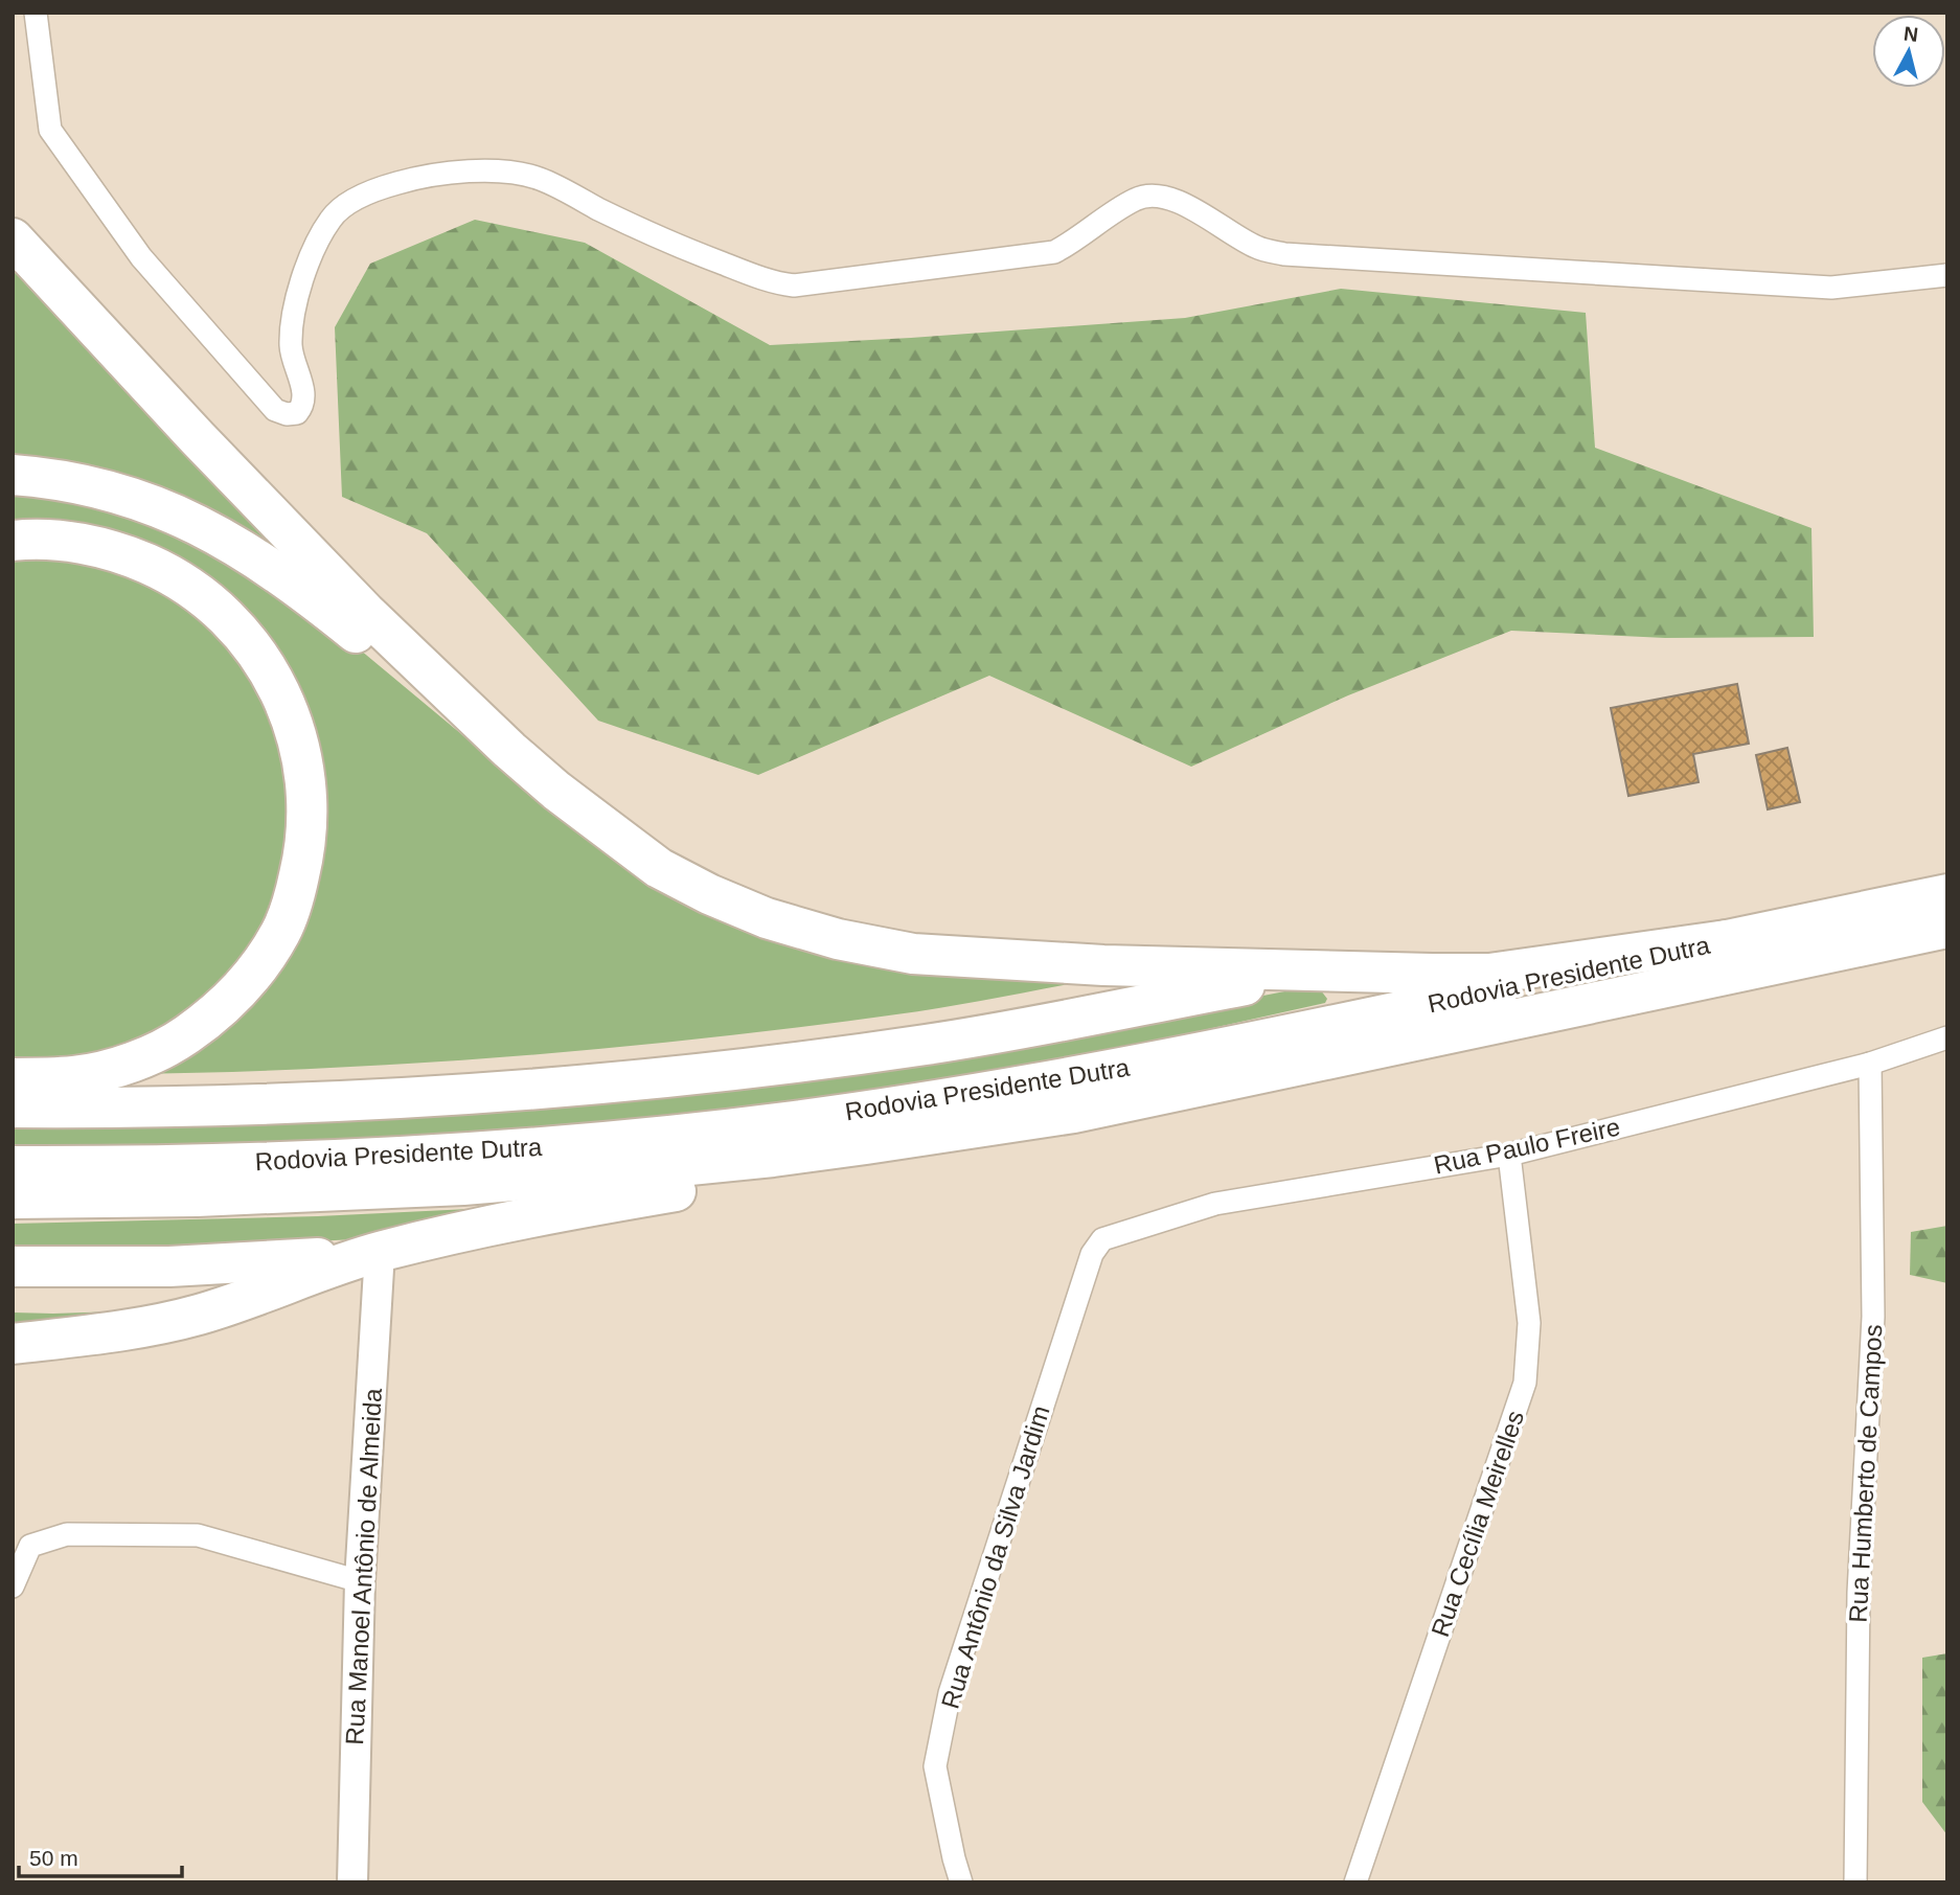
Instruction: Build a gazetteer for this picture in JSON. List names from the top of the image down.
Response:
{
  "streets": {
    "highway": ["Rodovia Presidente Dutra"],
    "street": [
      "Rua Paulo Freire",
      "Rua Humberto de Campos",
      "Rua Cecília Meirelles",
      "Rua Antônio da Silva Jardim",
      "Rua Manoel Antônio de Almeida"
    ]
  },
  "crossings": [
    ["Rua Paulo Freire", "Rua Humberto de Campos"],
    ["Rua Paulo Freire", "Rua Cecília Meirelles"],
    ["Rua Paulo Freire", "Rua Antônio da Silva Jardim"]
  ],
  "scale_bar": "50 m",
  "north": "top"
}
